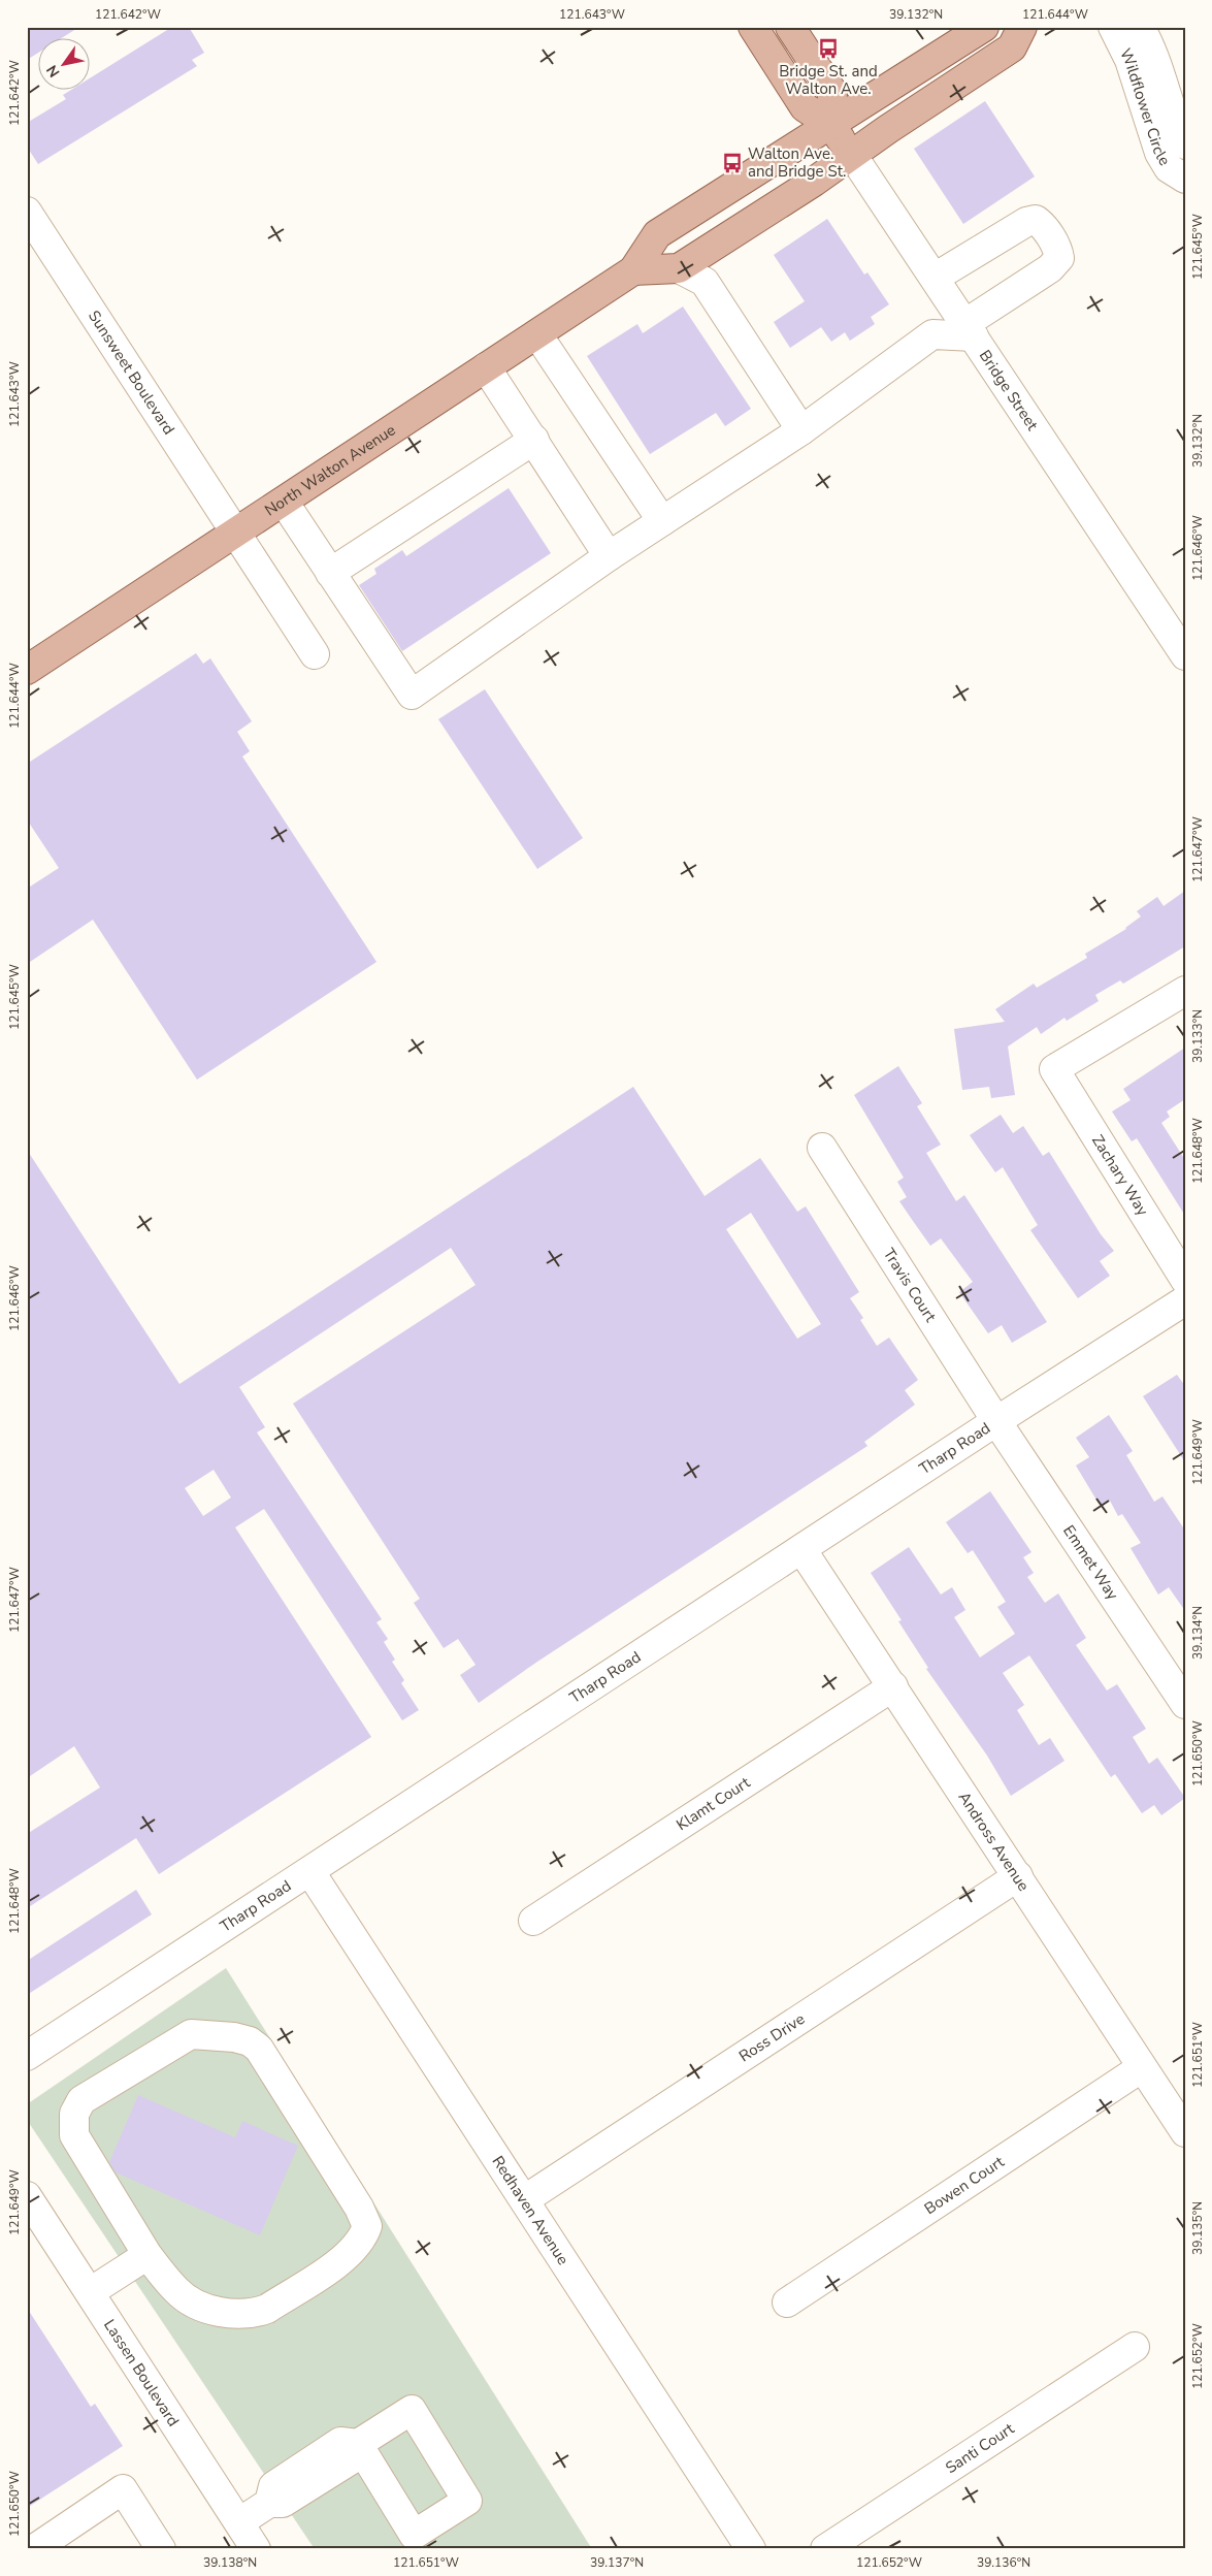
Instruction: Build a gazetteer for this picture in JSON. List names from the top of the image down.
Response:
{
  "streets": {
    "main road": ["Bridge Street", "North Walton Avenue"],
    "street": [
      "Wildflower Circle",
      "Sunsweet Boulevard",
      "Zachary Way",
      "Travis Court",
      "Tharp Road",
      "Emmet Way",
      "Klamt Court",
      "Andross Avenue",
      "Ross Drive",
      "Bowen Court",
      "Redhaven Avenue",
      "Lassen Boulevard",
      "Santi Court"
    ]
  },
  "crossings": [
    ["Sunsweet Boulevard", "North Walton Avenue"],
    ["Bridge Street", "North Walton Avenue"],
    ["Travis Court", "Tharp Road"],
    ["Travis Court", "Emmet Way"],
    ["Tharp Road", "Emmet Way"],
    ["Tharp Road", "Andross Avenue"],
    ["Tharp Road", "Redhaven Avenue"],
    ["Klamt Court", "Andross Avenue"],
    ["Andross Avenue", "Ross Drive"],
    ["Andross Avenue", "Bowen Court"],
    ["Ross Drive", "Redhaven Avenue"]
  ],
  "places": {
    "bus stop": ["Bridge St. and Walton Ave.", "Walton Ave. and Bridge St."]
  },
  "north": "bottom left",
  "coordinates": [
    "121.642°W",
    "121.643°W",
    "39.132°N",
    "121.644°W",
    "121.645°W",
    "121.646°W",
    "121.647°W",
    "39.133°N",
    "121.648°W",
    "121.649°W",
    "39.134°N",
    "121.650°W",
    "121.651°W",
    "39.135°N",
    "121.652°W",
    "39.138°N",
    "39.137°N",
    "39.136°N"
  ]
}
